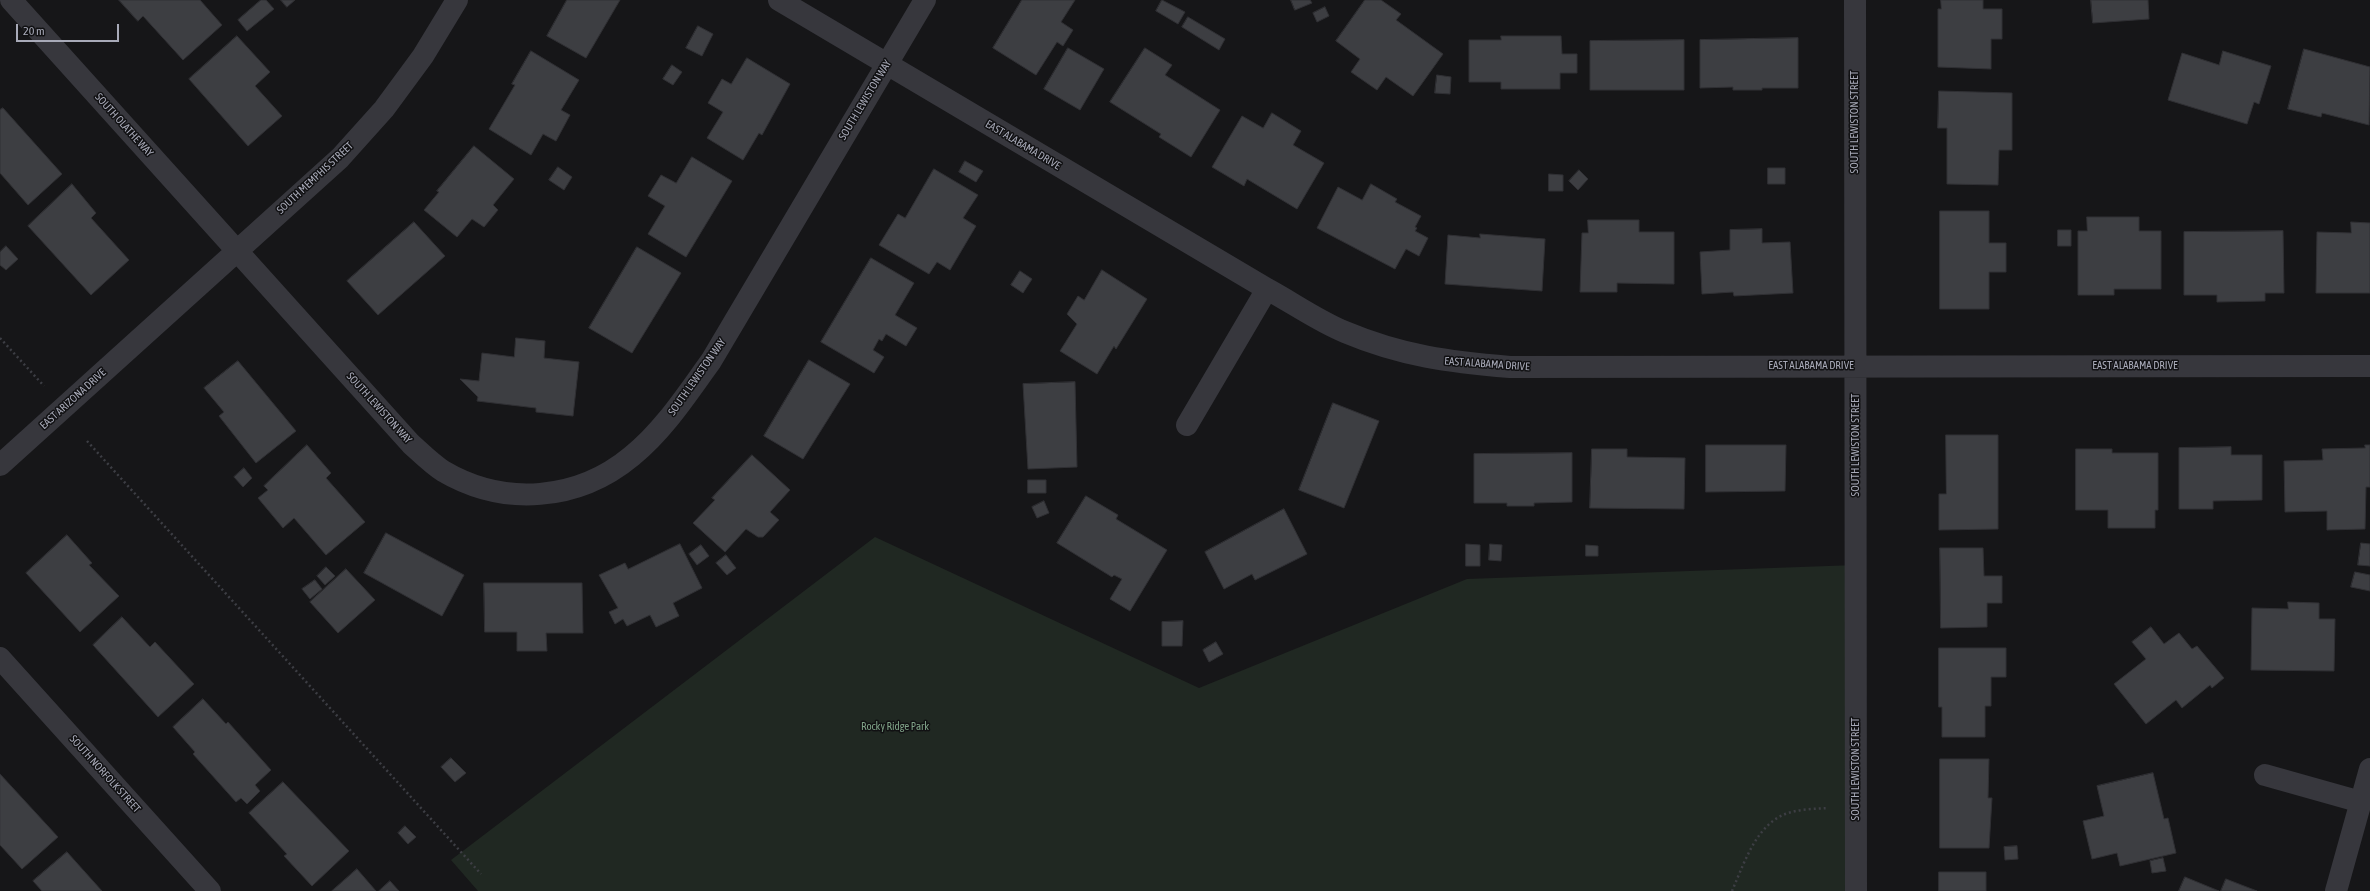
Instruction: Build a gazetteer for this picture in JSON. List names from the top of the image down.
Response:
{
  "streets": {
    "street": [
      "SOUTH LEWISTON WAY",
      "SOUTH LEWISTON STREET",
      "SOUTH OLATHE WAY",
      "EAST ALABAMA DRIVE",
      "SOUTH MEMPHIS STREET",
      "EAST ARIZONA DRIVE",
      "SOUTH NORFOLK STREET"
    ]
  },
  "crossings": [
    ["SOUTH LEWISTON WAY", "SOUTH OLATHE WAY"],
    ["SOUTH LEWISTON WAY", "EAST ALABAMA DRIVE"],
    ["SOUTH LEWISTON WAY", "SOUTH MEMPHIS STREET"],
    ["SOUTH LEWISTON STREET", "EAST ALABAMA DRIVE"],
    ["SOUTH OLATHE WAY", "SOUTH MEMPHIS STREET"],
    ["SOUTH MEMPHIS STREET", "EAST ARIZONA DRIVE"]
  ],
  "parks": ["Rocky Ridge Park"],
  "scale_bar": "20 m"
}
